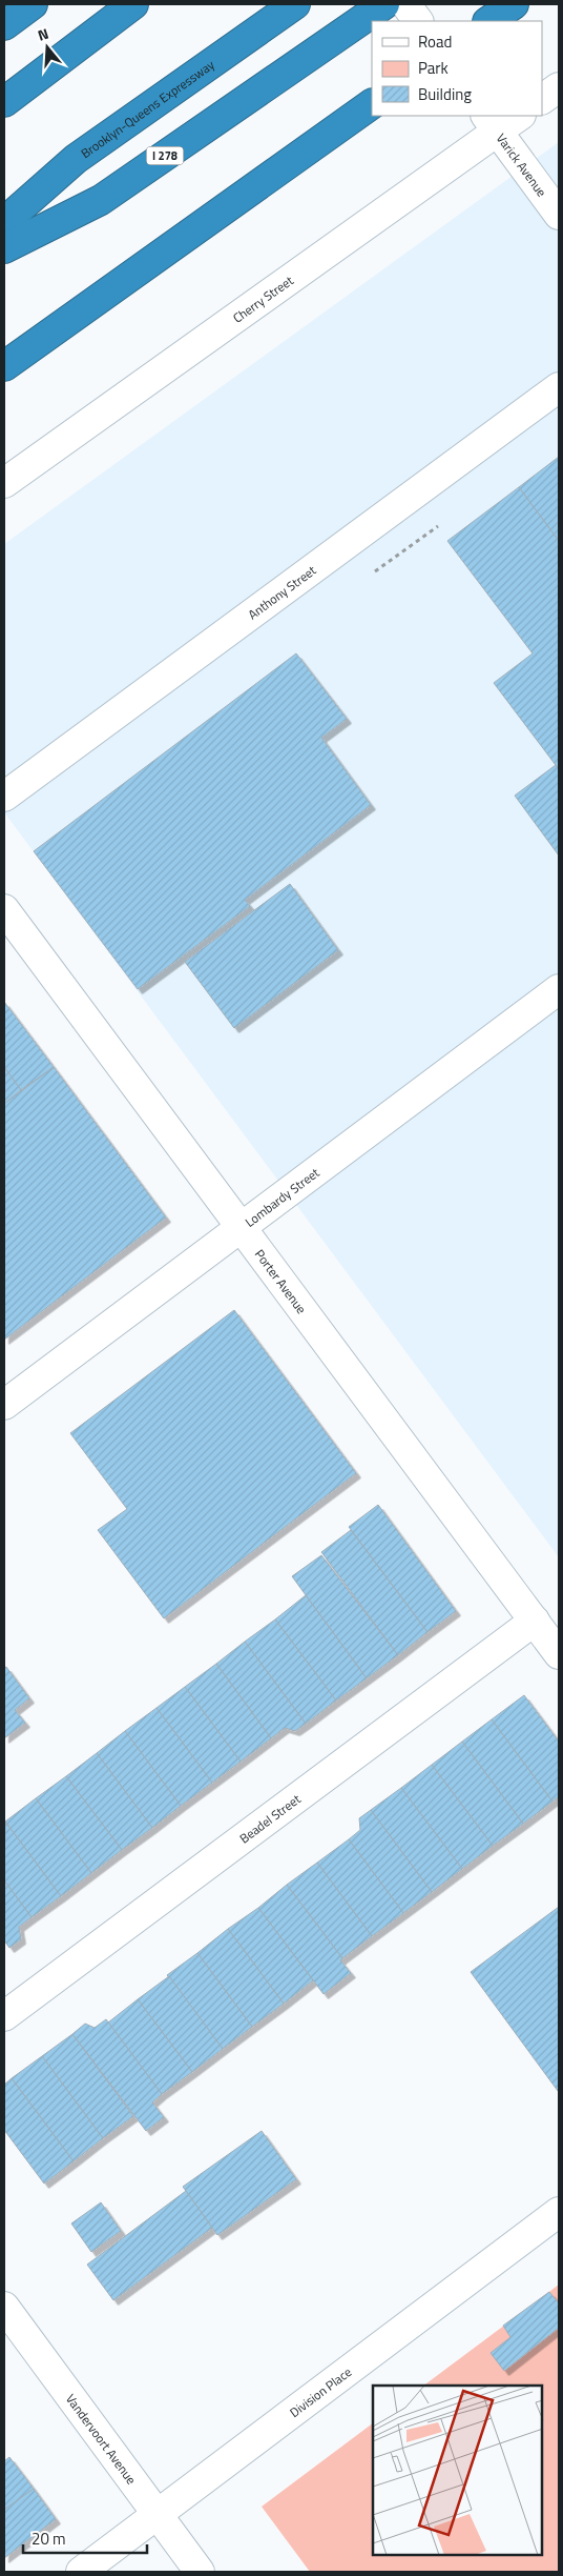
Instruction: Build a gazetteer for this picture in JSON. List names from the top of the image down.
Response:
{
  "streets": {
    "highway": ["Brooklyn-Queens Expressway", "I 278"],
    "street": [
      "Varick Avenue",
      "Cherry Street",
      "Anthony Street",
      "Lombardy Street",
      "Porter Avenue",
      "Beadel Street",
      "Division Place",
      "Vandervoort Avenue"
    ]
  },
  "crossings": [
    ["Varick Avenue", "Cherry Street"],
    ["Lombardy Street", "Porter Avenue"],
    ["Porter Avenue", "Beadel Street"],
    ["Division Place", "Vandervoort Avenue"]
  ],
  "legend": ["Road", "Park", "Building"],
  "scale_bar": "20 m",
  "north": "top"
}
